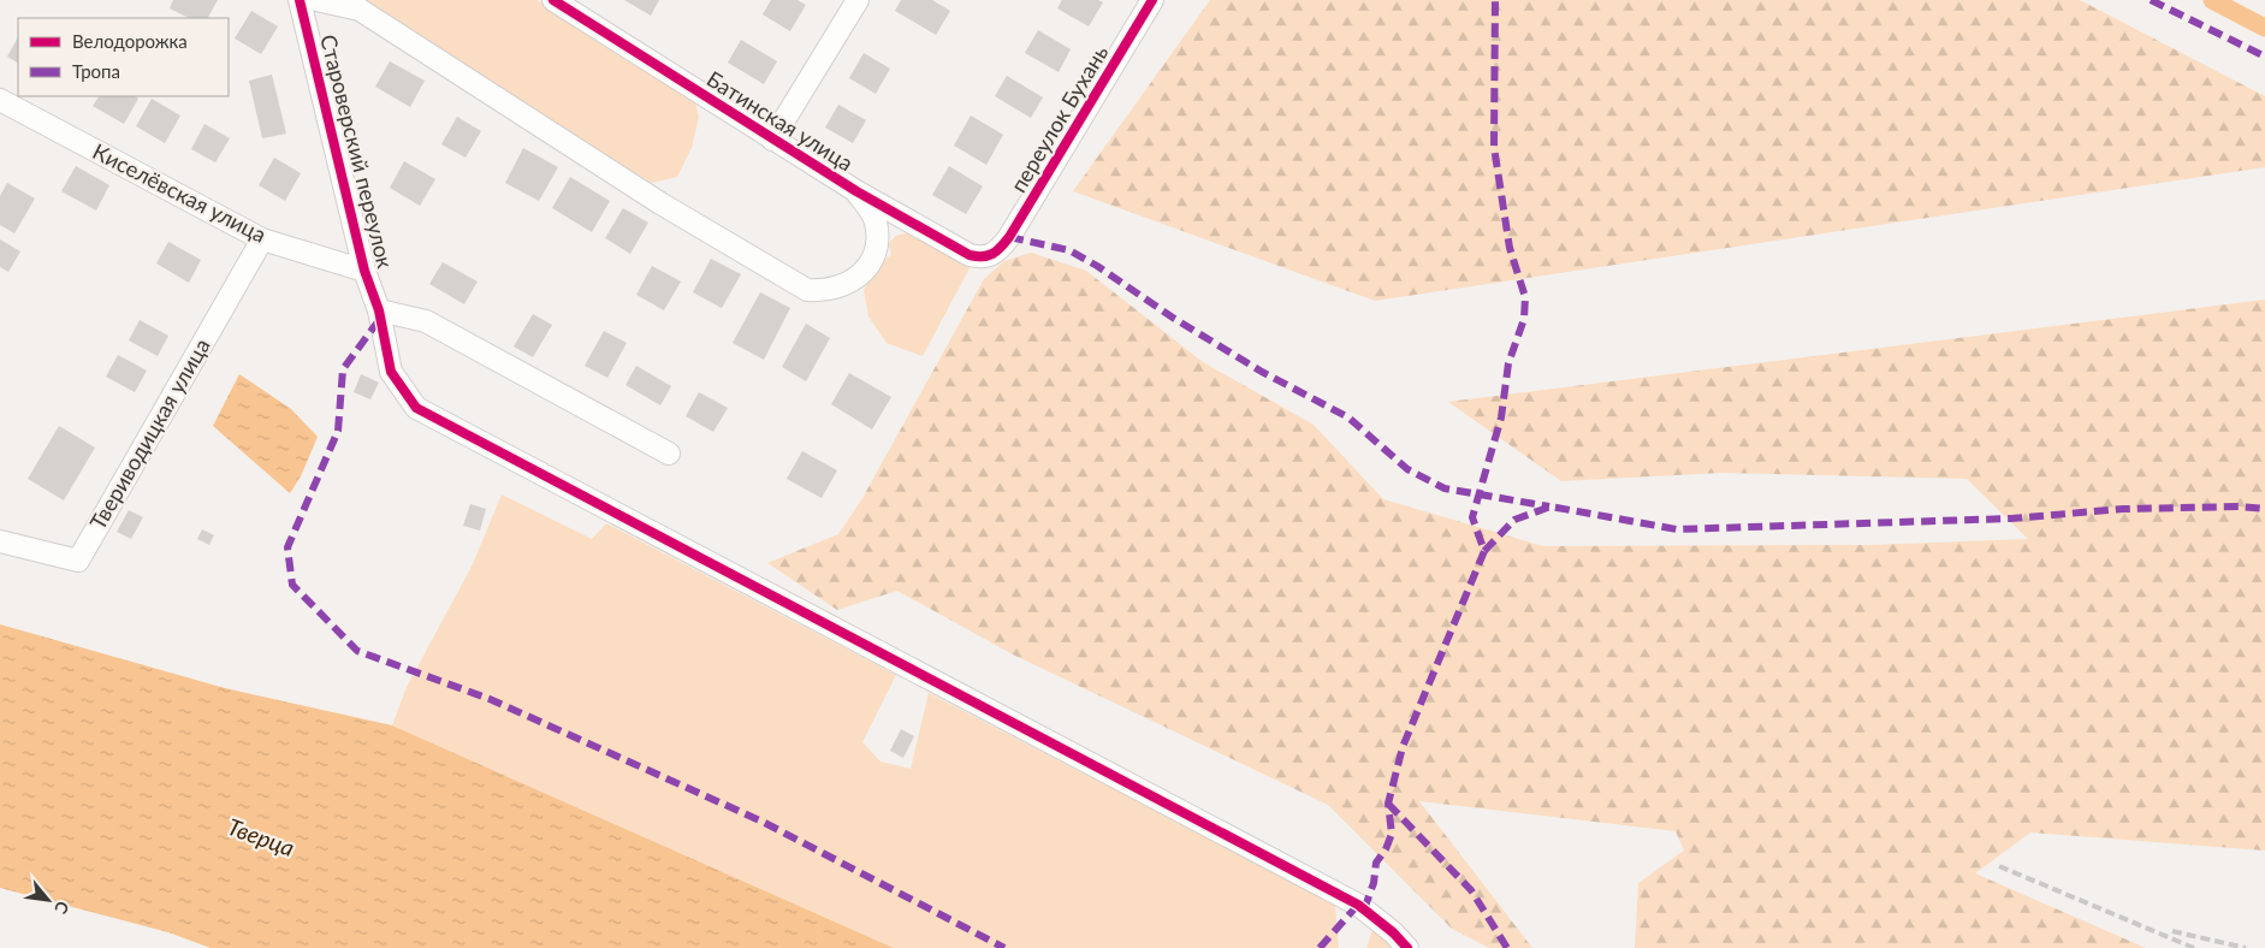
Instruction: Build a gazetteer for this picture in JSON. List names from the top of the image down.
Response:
{
  "streets": {
    "street": [
      "переулок Бухань",
      "Батинская улица",
      "Староверский переулок",
      "Киселёвская улица",
      "Твериводицкая улица"
    ]
  },
  "crossings": [
    ["переулок Бухань", "Батинская улица"],
    ["Староверский переулок", "Киселёвская улица"],
    ["Киселёвская улица", "Твериводицкая улица"]
  ],
  "water": ["Тверца"],
  "legend": ["Велодорожка", "Тропа"],
  "north": "bottom right"
}
